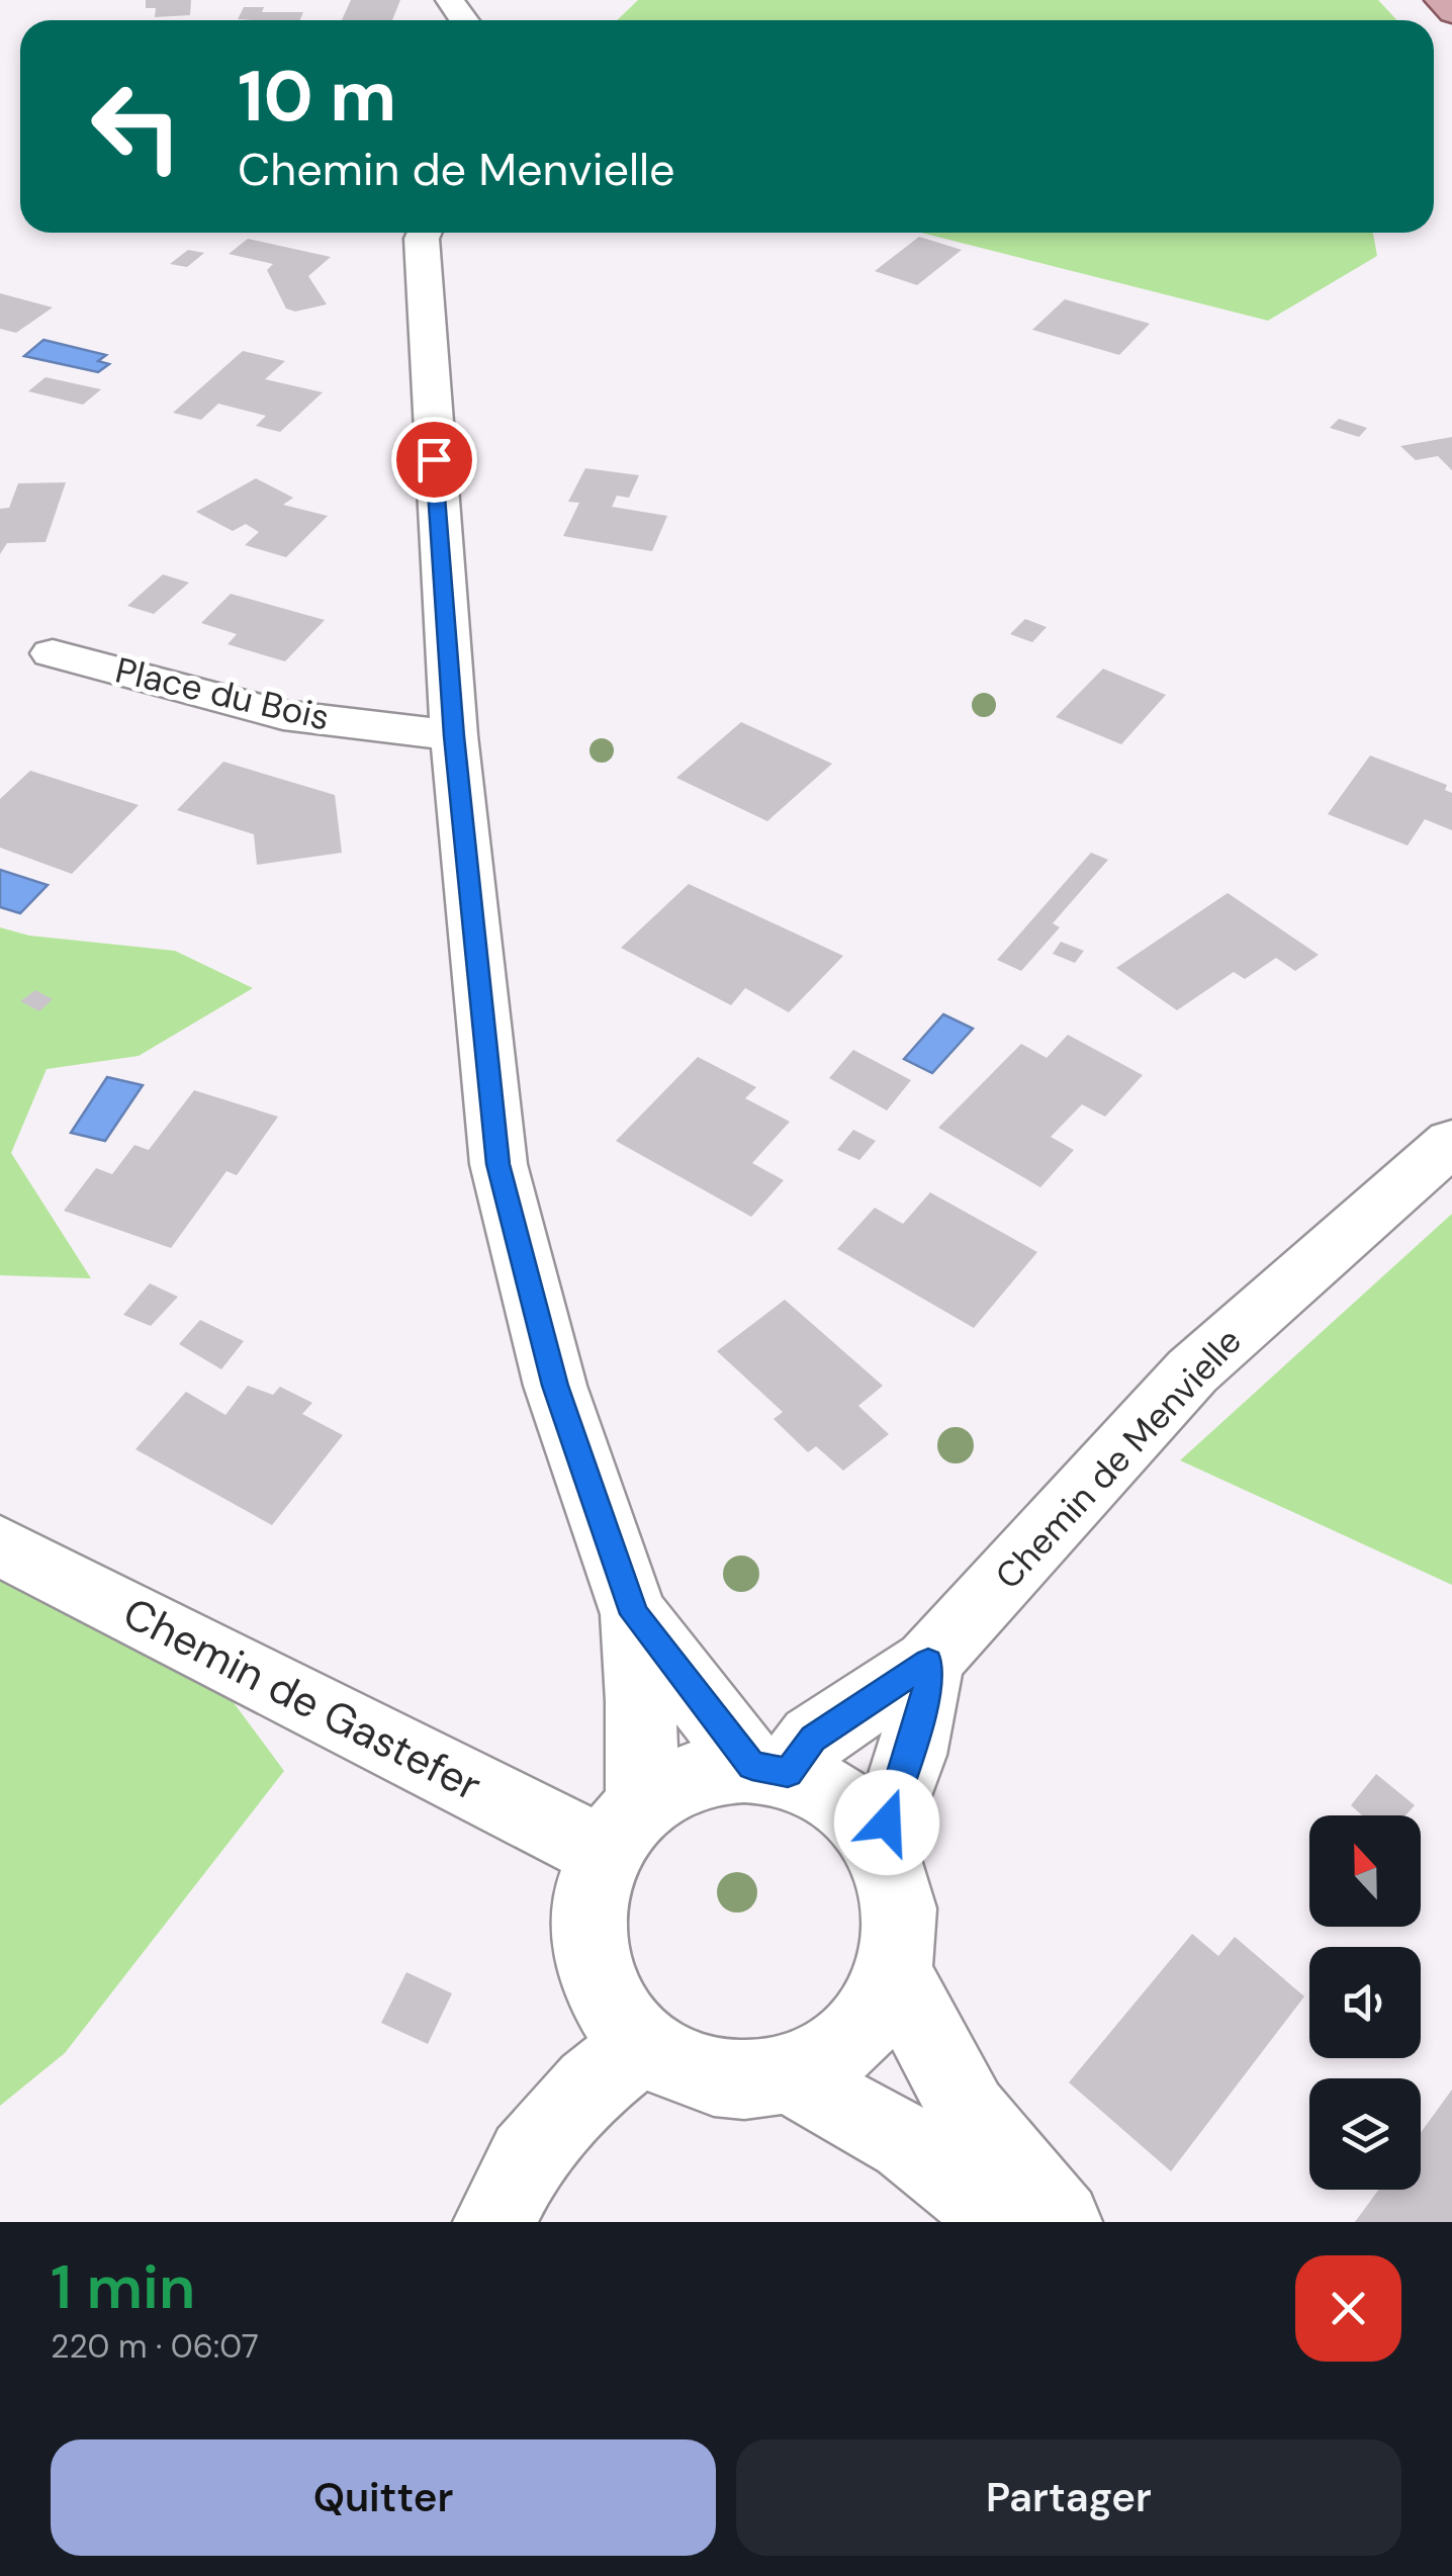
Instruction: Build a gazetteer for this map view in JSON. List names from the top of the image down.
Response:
{
  "streets": {
    "street": ["Place du Bois", "Chemin de Menvielle", "Chemin de Gastefer"]
  },
  "crossings": [
    ["Chemin de Menvielle", "Chemin de Gastefer"]
  ],
  "north": "top",
  "page": {
    "turn": ["10 m", "Chemin de Menvielle"],
    "heading": ["1 min", "220 m · 06:07"],
    "buttons": ["Quitter", "Partager"]
  }
}
